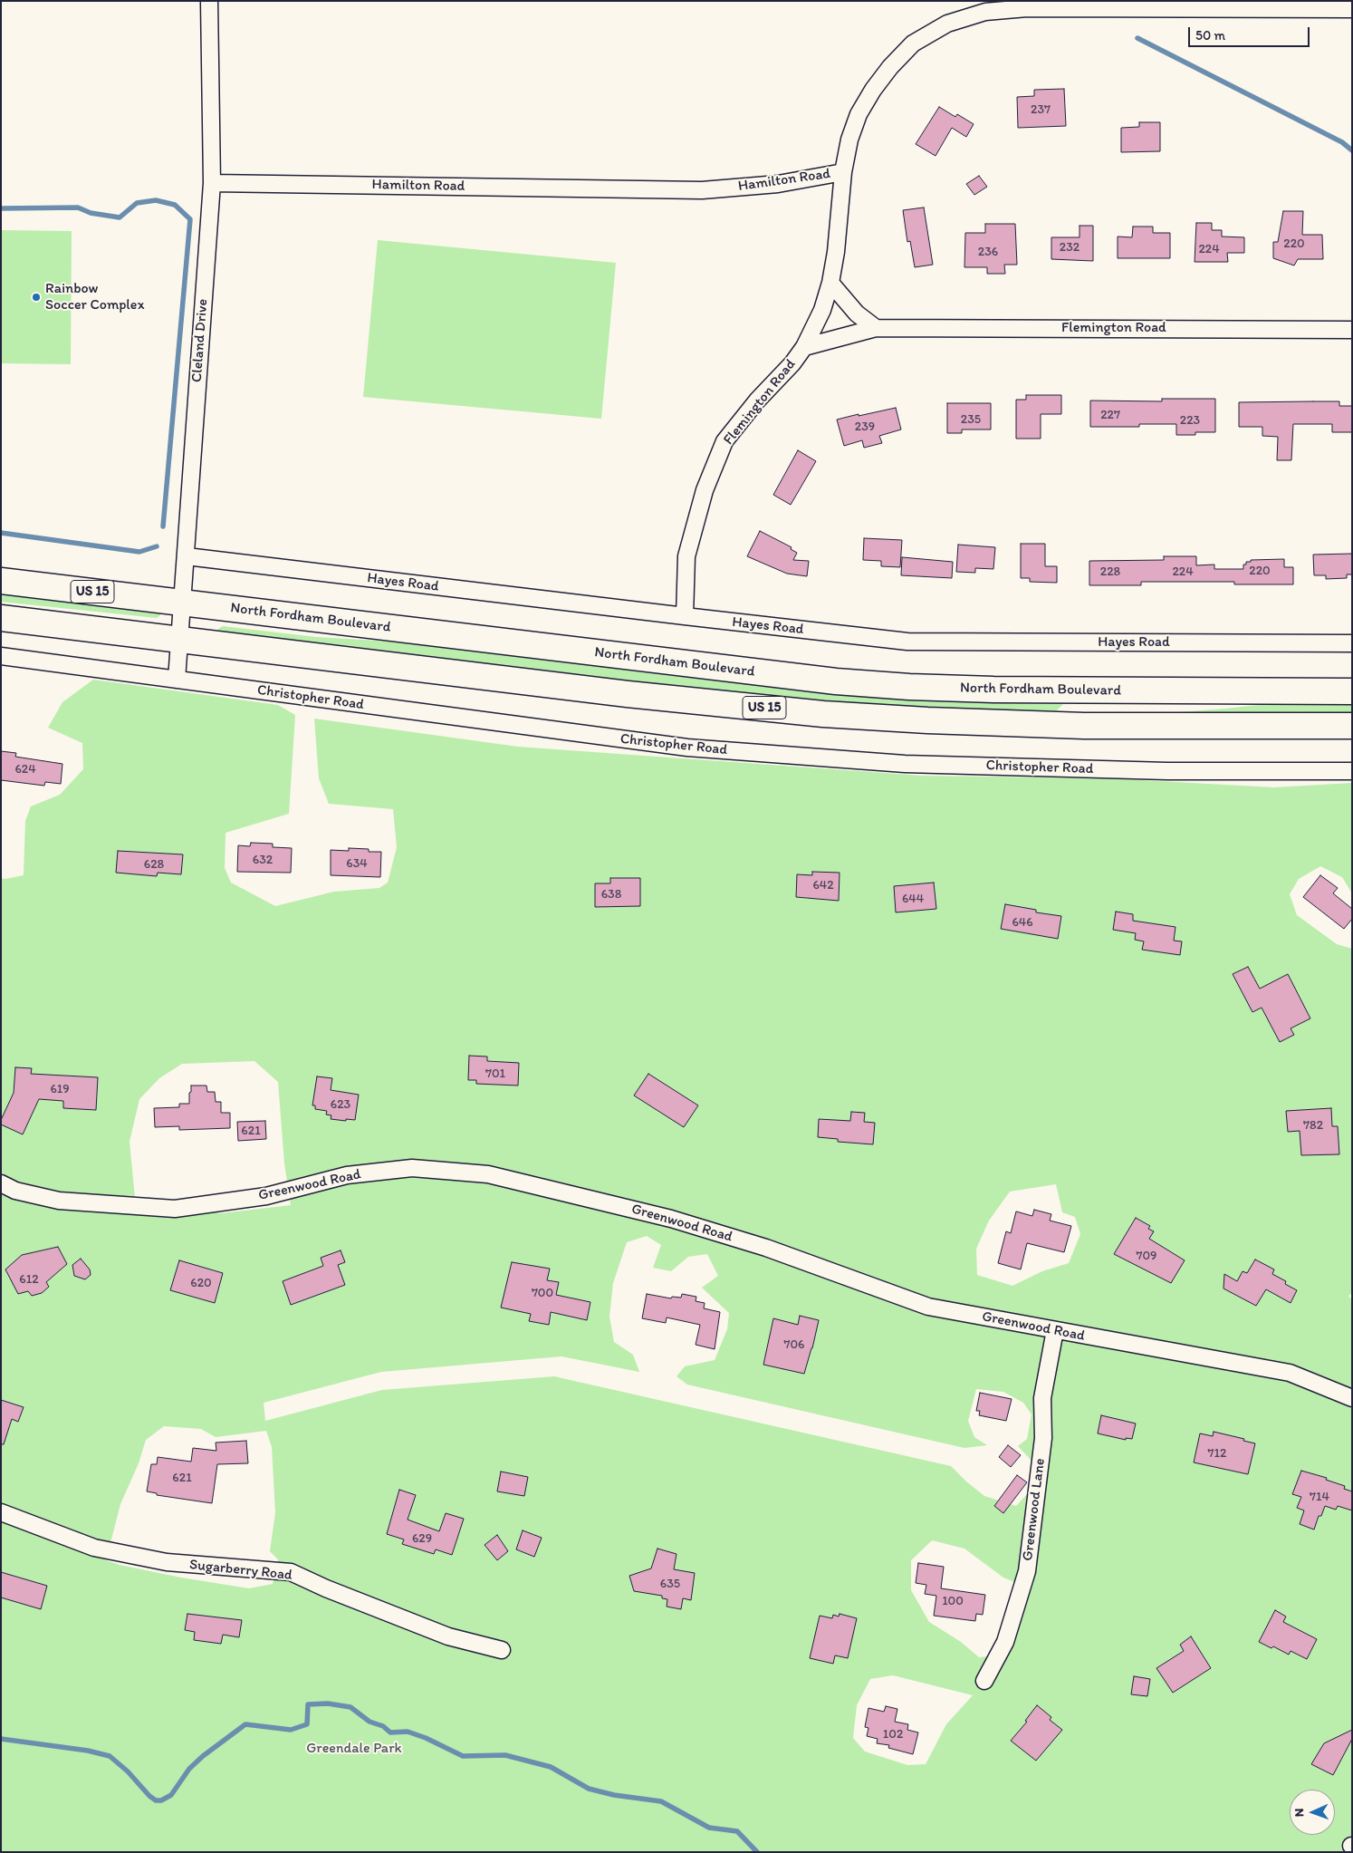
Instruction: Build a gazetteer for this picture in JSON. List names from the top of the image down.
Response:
{
  "streets": {
    "highway": ["US 15", "North Fordham Boulevard"],
    "street": [
      "Hamilton Road",
      "Flemington Road",
      "Cleland Drive",
      "Hayes Road",
      "Christopher Road",
      "Greenwood Road",
      "Greenwood Lane",
      "Sugarberry Road"
    ]
  },
  "crossings": [
    ["Hamilton Road", "Flemington Road"],
    ["Hamilton Road", "Cleland Drive"],
    ["Flemington Road", "Hayes Road"],
    ["Cleland Drive", "Hayes Road"],
    ["Cleland Drive", "US 15"],
    ["Cleland Drive", "North Fordham Boulevard"],
    ["Cleland Drive", "Christopher Road"],
    ["Greenwood Road", "Greenwood Lane"]
  ],
  "parks": ["Greendale Park"],
  "places": ["Rainbow Soccer Complex"],
  "house_numbers": [
    "237",
    "220",
    "232",
    "224",
    "236",
    "227",
    "235",
    "223",
    "239",
    "220",
    "228",
    "224",
    "624",
    "632",
    "634",
    "628",
    "642",
    "638",
    "644",
    "646",
    "701",
    "619",
    "623",
    "782",
    "621",
    "709",
    "612",
    "620",
    "700",
    "706",
    "712",
    "621",
    "714",
    "629",
    "635",
    "100",
    "102"
  ],
  "scale_bar": "50 m",
  "north": "left"
}
